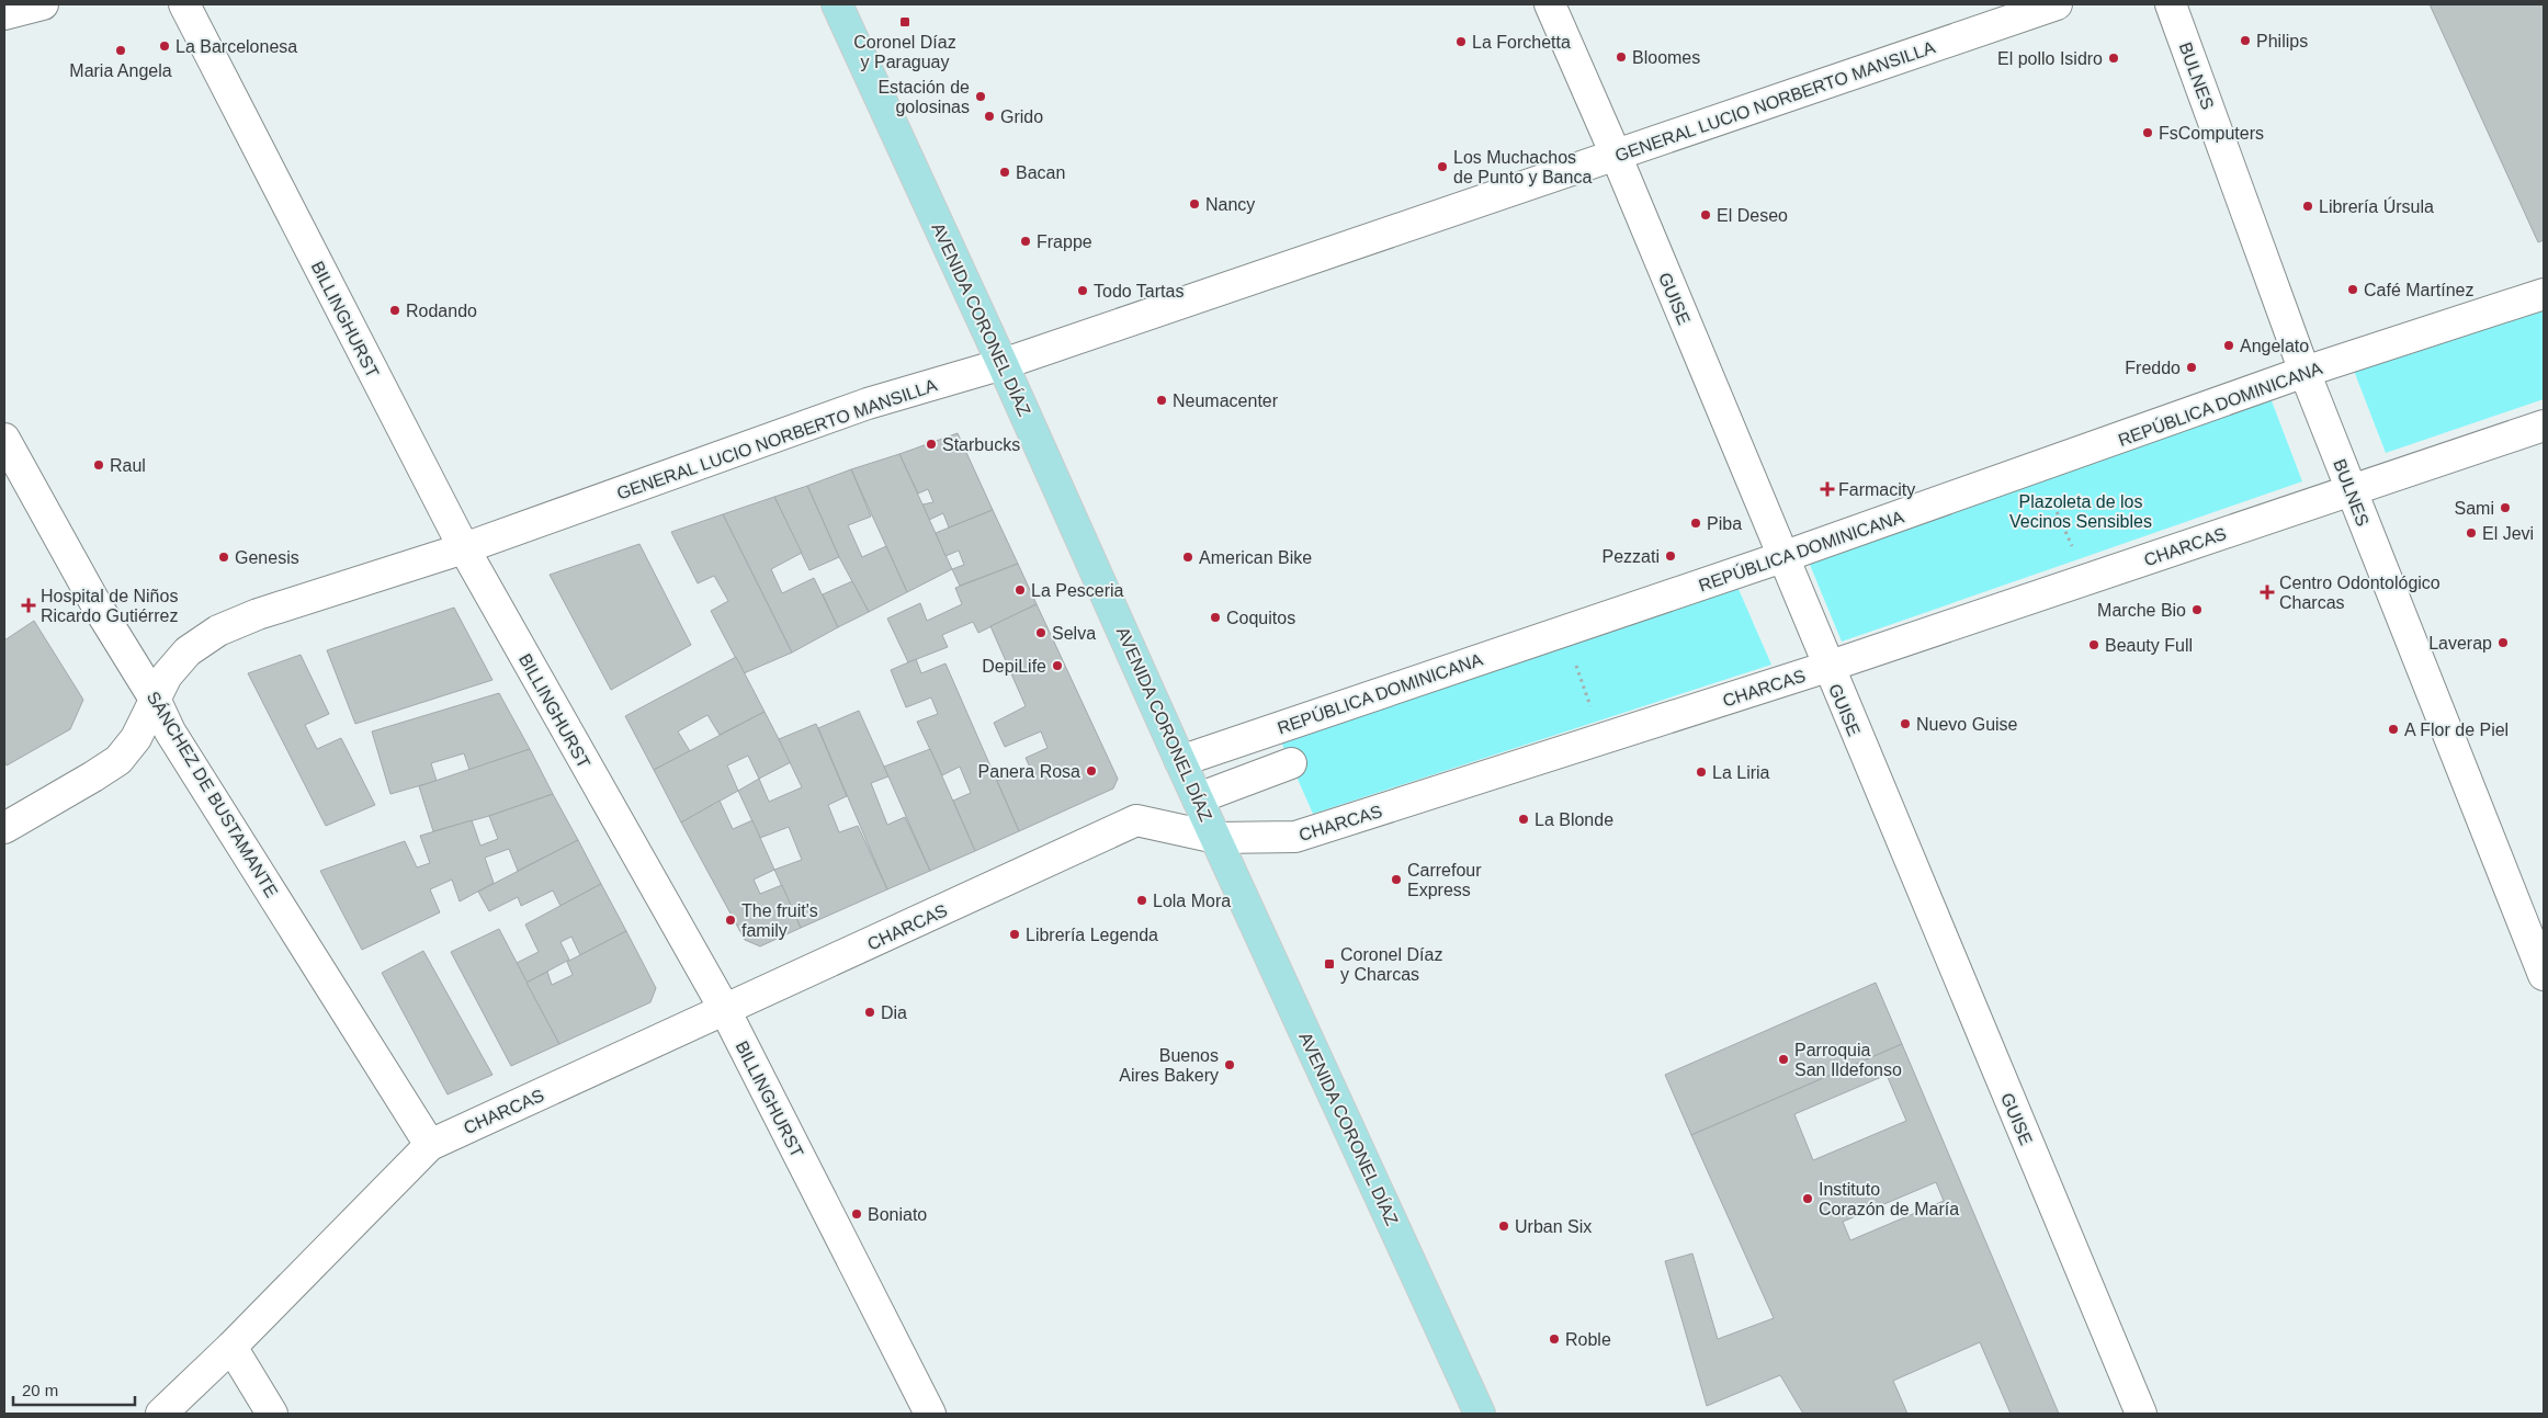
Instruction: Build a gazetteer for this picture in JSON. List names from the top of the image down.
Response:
{
  "streets": {
    "main road": ["AVENIDA CORONEL DÍAZ"],
    "street": [
      "BULNES",
      "GENERAL LUCIO NORBERTO MANSILLA",
      "GUISE",
      "BILLINGHURST",
      "REPÚBLICA DOMINICANA",
      "CHARCAS",
      "SÁNCHEZ DE BUSTAMANTE"
    ]
  },
  "crossings": [
    ["BULNES", "REPÚBLICA DOMINICANA"],
    ["BULNES", "CHARCAS"],
    ["GENERAL LUCIO NORBERTO MANSILLA", "GUISE"],
    ["GENERAL LUCIO NORBERTO MANSILLA", "BILLINGHURST"],
    ["GENERAL LUCIO NORBERTO MANSILLA", "AVENIDA CORONEL DÍAZ"],
    ["GENERAL LUCIO NORBERTO MANSILLA", "SÁNCHEZ DE BUSTAMANTE"],
    ["GUISE", "REPÚBLICA DOMINICANA"],
    ["GUISE", "CHARCAS"],
    ["BILLINGHURST", "CHARCAS"],
    ["AVENIDA CORONEL DÍAZ", "REPÚBLICA DOMINICANA"],
    ["AVENIDA CORONEL DÍAZ", "CHARCAS"],
    ["CHARCAS", "SÁNCHEZ DE BUSTAMANTE"]
  ],
  "parks": ["Plazoleta de los Vecinos Sensibles"],
  "places": {
    "transit": ["Coronel Díaz y Paraguay", "Coronel Díaz y Charcas"],
    "other": [
      "Philips",
      "La Forchetta",
      "La Barcelonesa",
      "Maria Angela",
      "Bloomes",
      "El pollo Isidro",
      "Estación de golosinas",
      "Grido",
      "FsComputers",
      "Los Muchachos de Punto y Banca",
      "Bacan",
      "Nancy",
      "Librería Úrsula",
      "El Deseo",
      "Frappe",
      "Café Martínez",
      "Todo Tartas",
      "Rodando",
      "Angelato",
      "Freddo",
      "Neumacenter",
      "Starbucks",
      "Raul",
      "Sami",
      "Piba",
      "El Jevi",
      "Pezzati",
      "Genesis",
      "American Bike",
      "La Pesceria",
      "Marche Bio",
      "Coquitos",
      "Selva",
      "Laverap",
      "Beauty Full",
      "DepiLife",
      "Nuevo Guise",
      "A Flor de Piel",
      "Panera Rosa",
      "La Liria",
      "La Blonde",
      "Carrefour Express",
      "Lola Mora",
      "The fruit's family",
      "Librería Legenda",
      "Dia",
      "Parroquia San Ildefonso",
      "Buenos Aires Bakery",
      "Instituto Corazón de María",
      "Boniato",
      "Urban Six",
      "Roble"
    ],
    "health": ["Farmacity", "Centro Odontológico Charcas", "Hospital de Niños Ricardo Gutiérrez"]
  },
  "scale_bar": "20 m"
}
